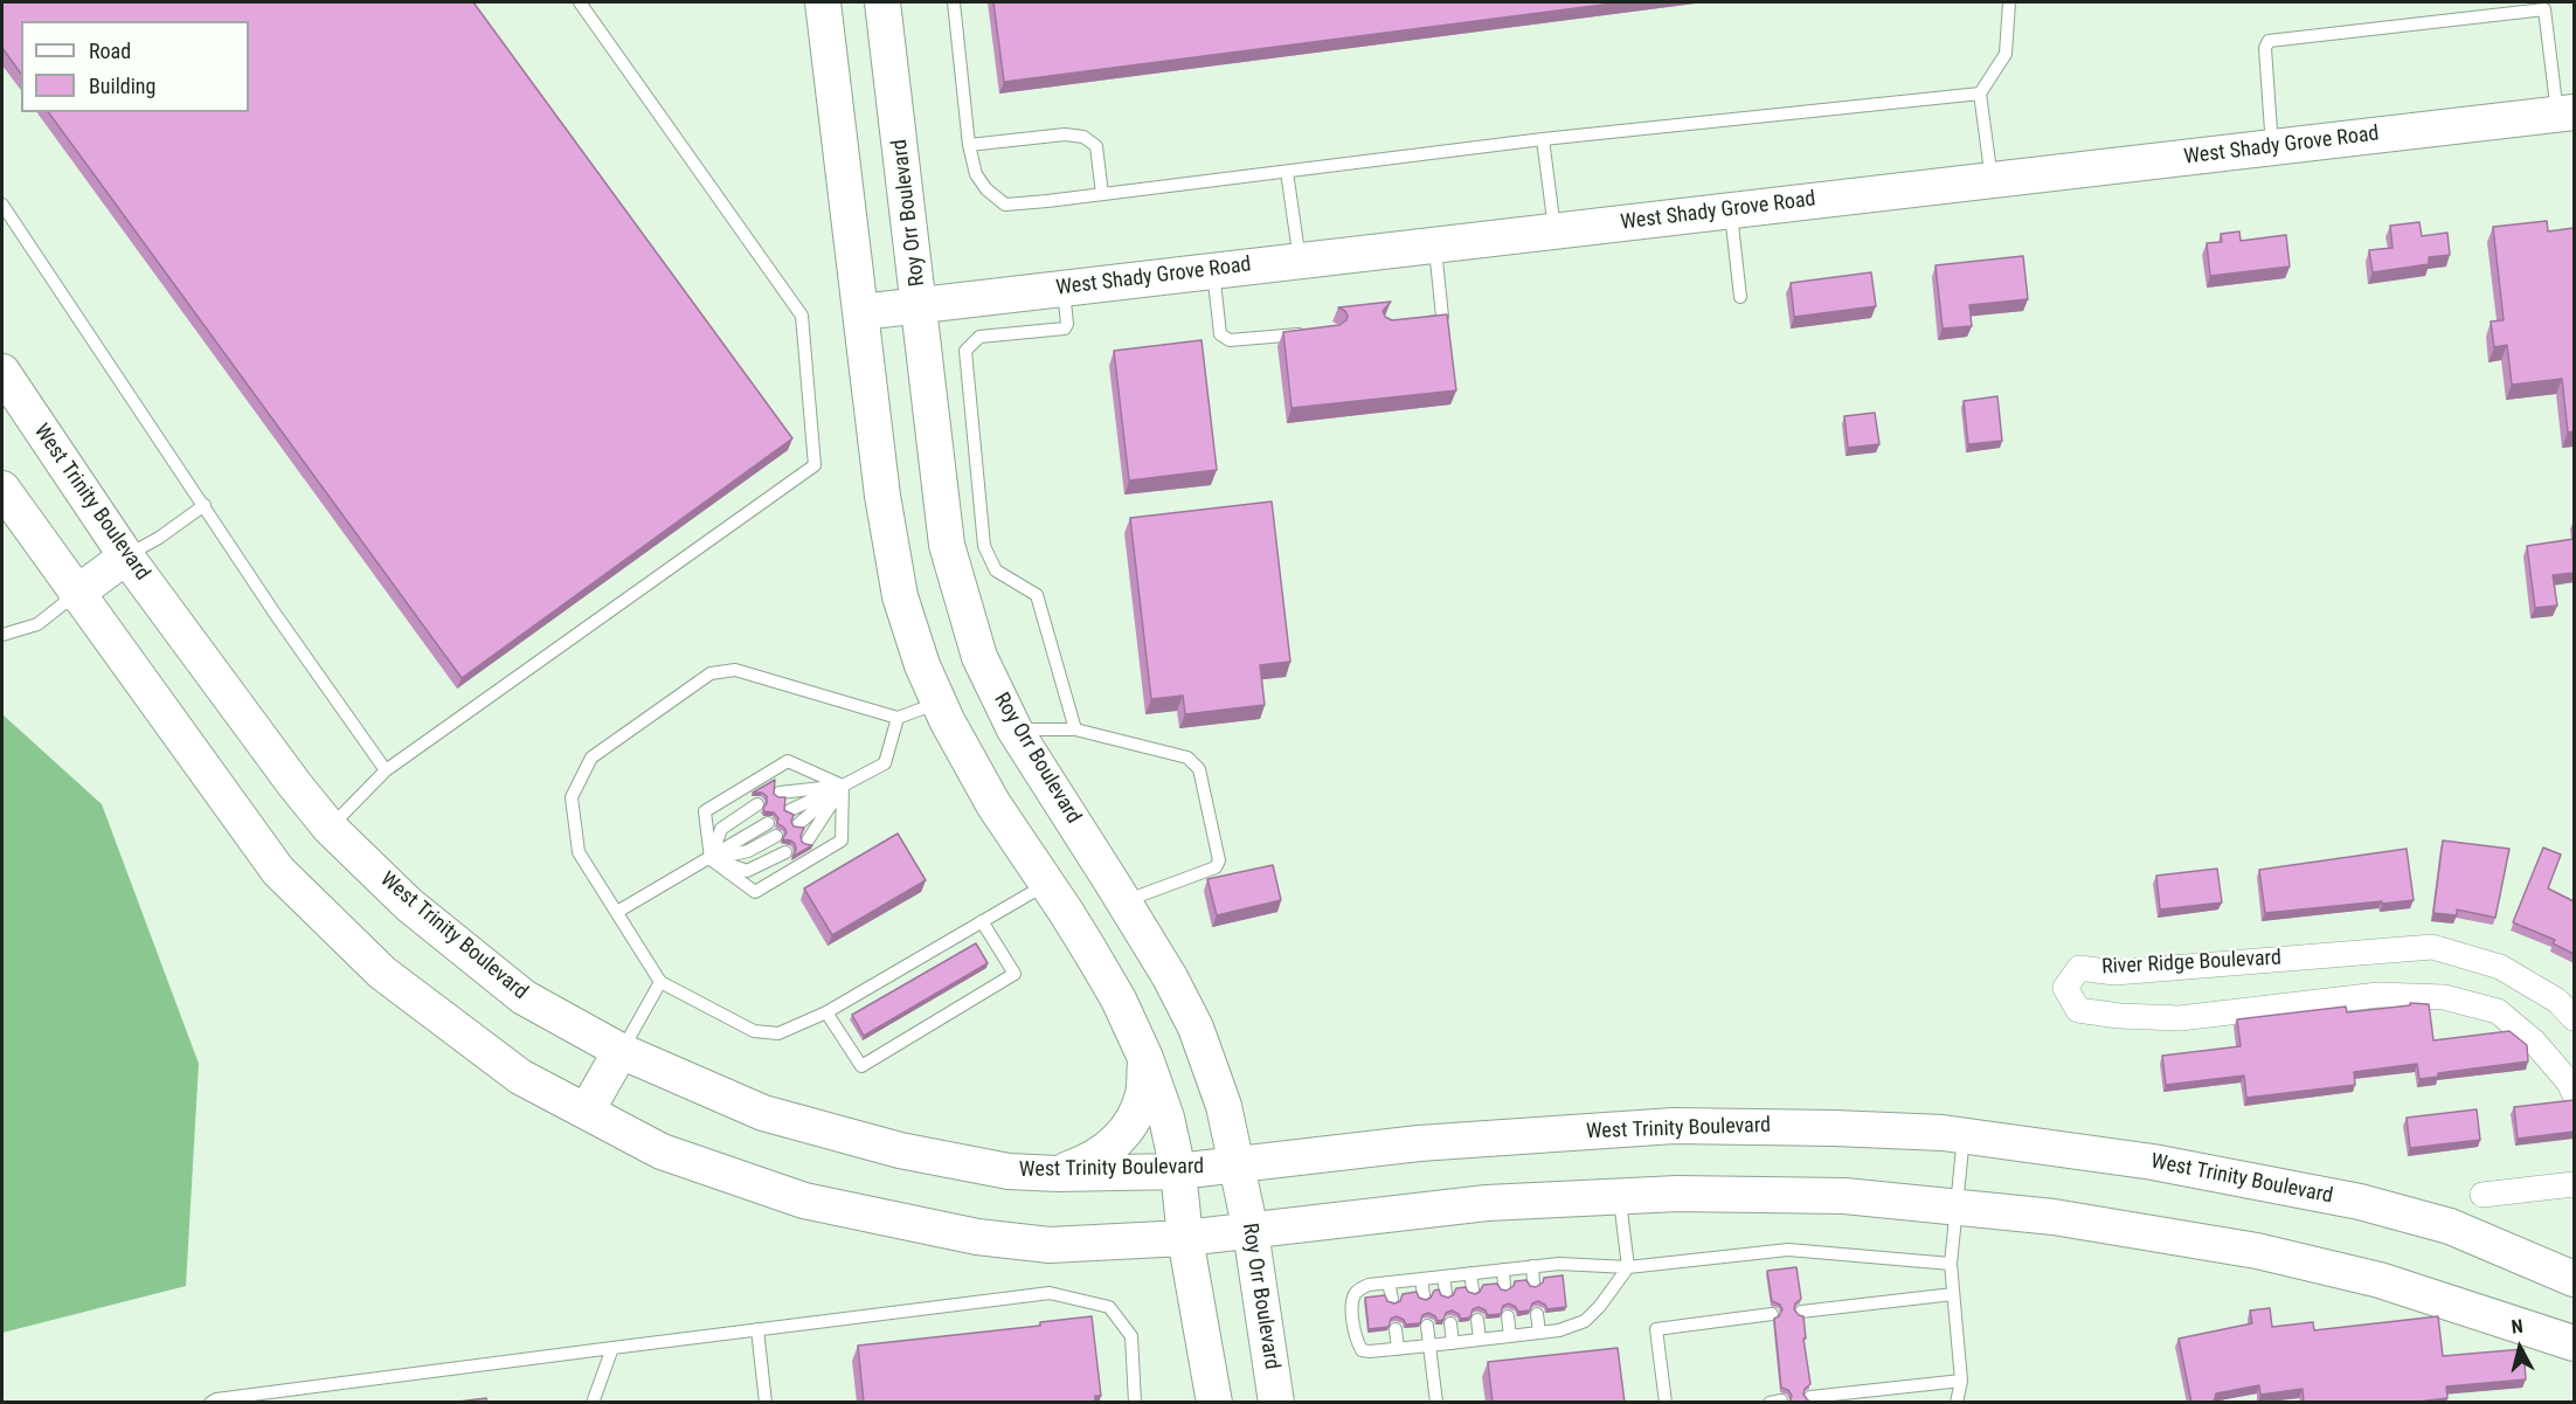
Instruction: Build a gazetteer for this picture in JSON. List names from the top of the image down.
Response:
{
  "streets": {
    "main road": ["West Shady Grove Road", "Roy Orr Boulevard", "West Trinity Boulevard"],
    "street": ["River Ridge Boulevard"]
  },
  "crossings": [
    ["West Shady Grove Road", "Roy Orr Boulevard"],
    ["Roy Orr Boulevard", "West Trinity Boulevard"]
  ],
  "legend": ["Road", "Building"],
  "north": "top"
}
